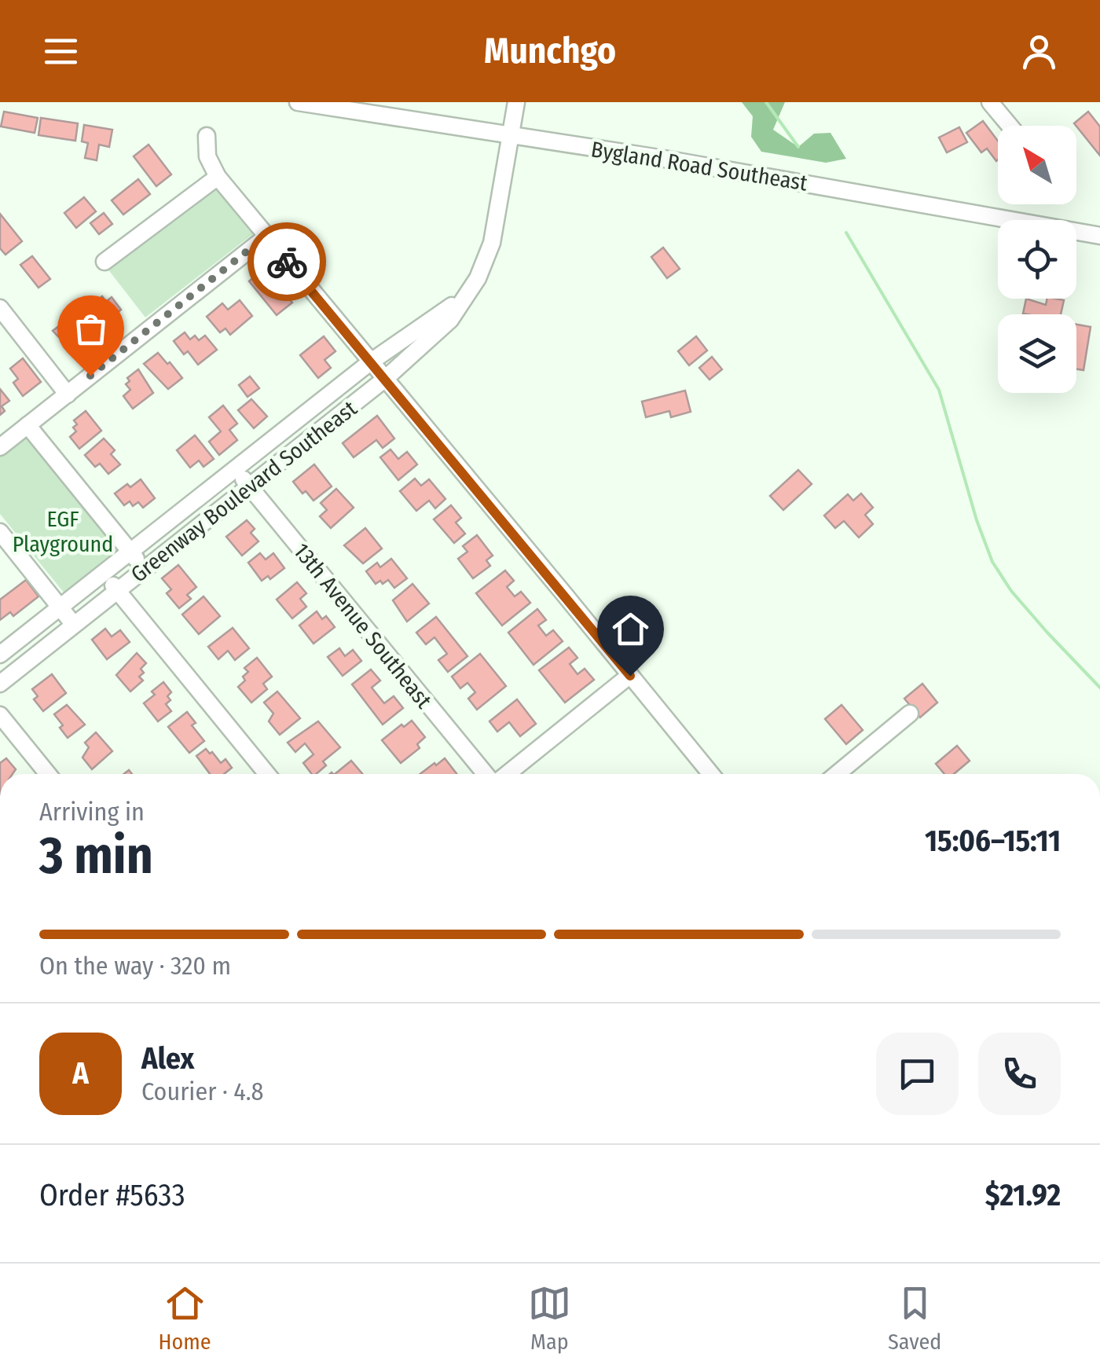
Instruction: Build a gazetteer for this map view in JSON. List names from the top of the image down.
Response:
{
  "streets": {
    "street": ["Bygland Road Southeast", "Greenway Boulevard Southeast", "13th Avenue Southeast"]
  },
  "crossings": [
    ["Bygland Road Southeast", "Greenway Boulevard Southeast"],
    ["Greenway Boulevard Southeast", "13th Avenue Southeast"]
  ],
  "parks": ["EGF Playground"],
  "north": "top left",
  "page": {
    "header": "Munchgo",
    "heading": ["3 min", "Arriving in", "15:06–15:11"],
    "panel": [
      "Alex",
      "Courier · 4.8",
      "Order #5633",
      "$21.92"
    ],
    "bar": "On the way · 320 m",
    "round": "A",
    "tabs": ["Home", "Map", "Saved"]
  }
}
